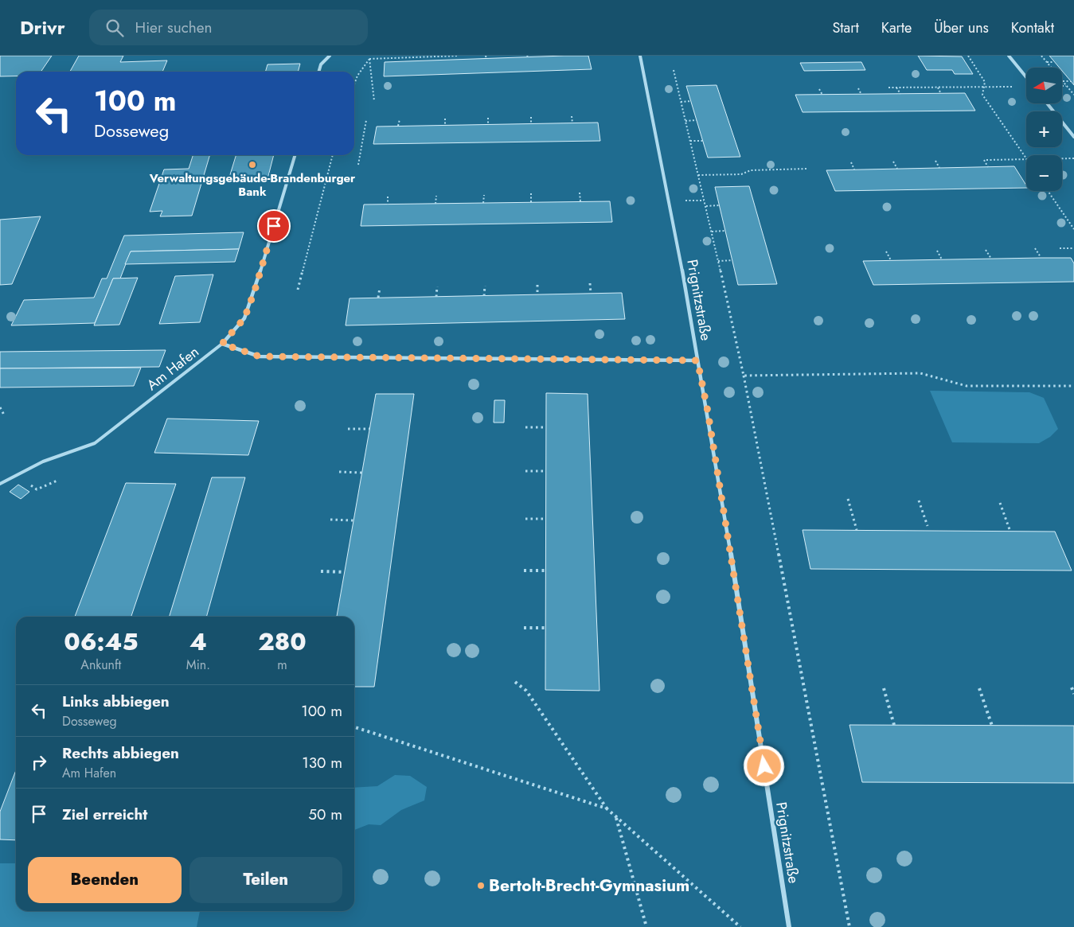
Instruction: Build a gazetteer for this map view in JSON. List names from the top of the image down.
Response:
{
  "streets": {
    "street": ["Prignitzstraße", "Am Hafen"]
  },
  "places": ["Verwaltungsgebäude-Brandenburger Bank", "Bertolt-Brecht-Gymnasium"],
  "north": "left",
  "page": {
    "header": "Drivr",
    "search": "Hier suchen",
    "nav": [
      "Start",
      "Karte",
      "Über uns",
      "Kontakt"
    ],
    "map_buttons": ["+", "−"],
    "turn": ["100 m", "Dosseweg"],
    "eta": [
      "06:45",
      "Ankunft",
      "4",
      "Min.",
      "280",
      "m"
    ],
    "list": [
      {
        "name": "Links abbiegen",
        "note": "Dosseweg",
        "value": "100 m"
      },
      {
        "name": "Rechts abbiegen",
        "note": "Am Hafen",
        "value": "130 m"
      },
      {
        "name": "Ziel erreicht",
        "value": "50 m"
      }
    ],
    "buttons": ["Beenden", "Teilen"]
  }
}
